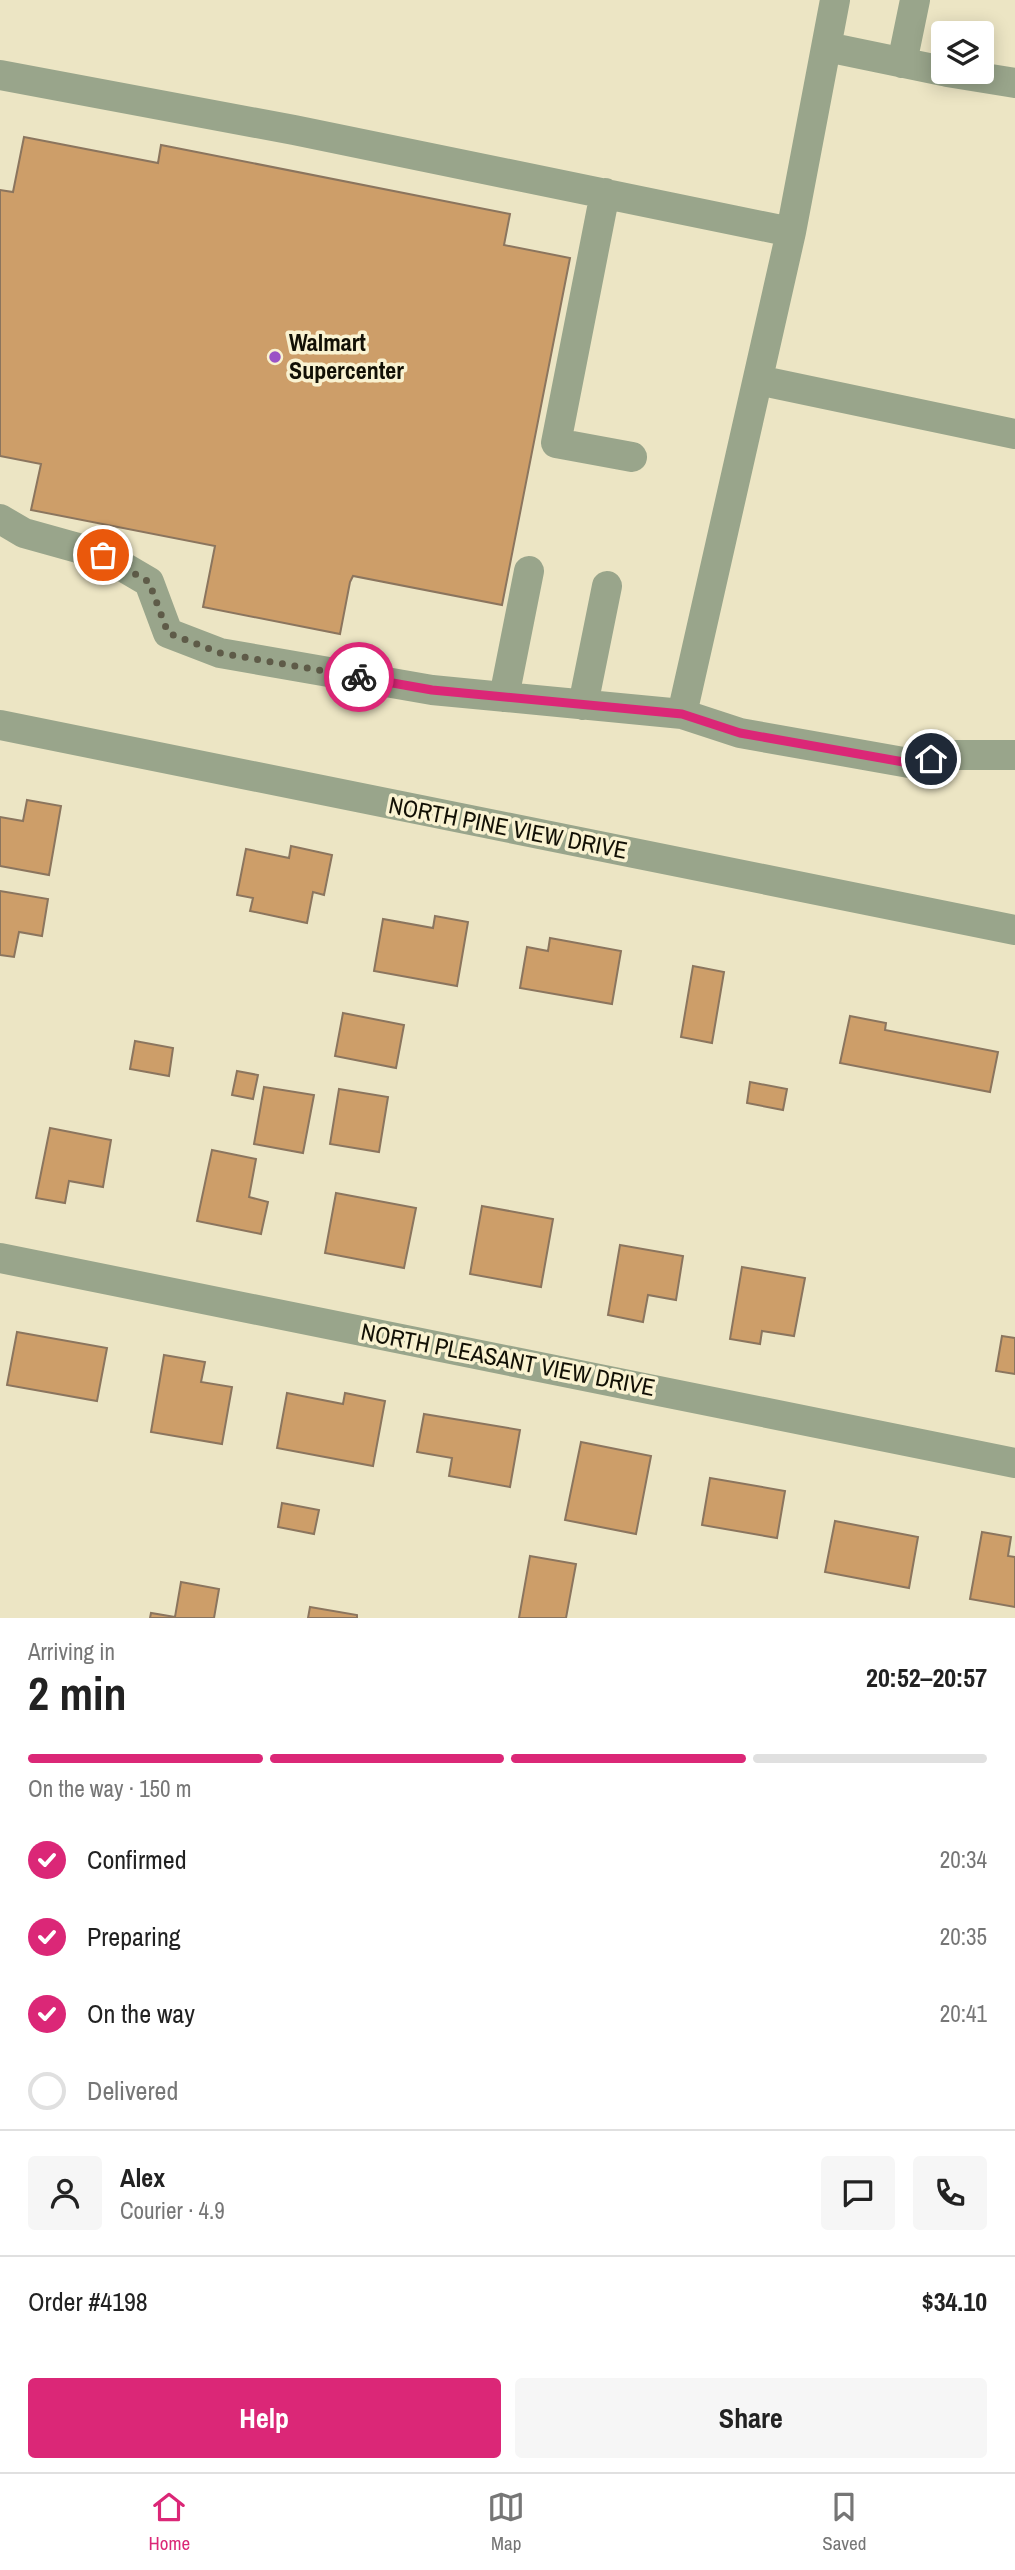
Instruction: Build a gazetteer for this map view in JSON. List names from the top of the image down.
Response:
{
  "streets": {
    "street": ["NORTH PINE VIEW DRIVE", "NORTH PLEASANT VIEW DRIVE"]
  },
  "places": ["Walmart Supercenter"],
  "page": {
    "heading": ["2 min", "Arriving in", "20:52–20:57"],
    "panel": [
      "Alex",
      "Courier · 4.9",
      "Order #4198",
      "$34.10"
    ],
    "bar": "On the way · 150 m",
    "list": [
      ["Confirmed", "20:34"],
      ["Preparing", "20:35"],
      ["On the way", "20:41"],
      "Delivered"
    ],
    "buttons": ["Help", "Share"],
    "tabs": ["Home", "Map", "Saved"]
  }
}
